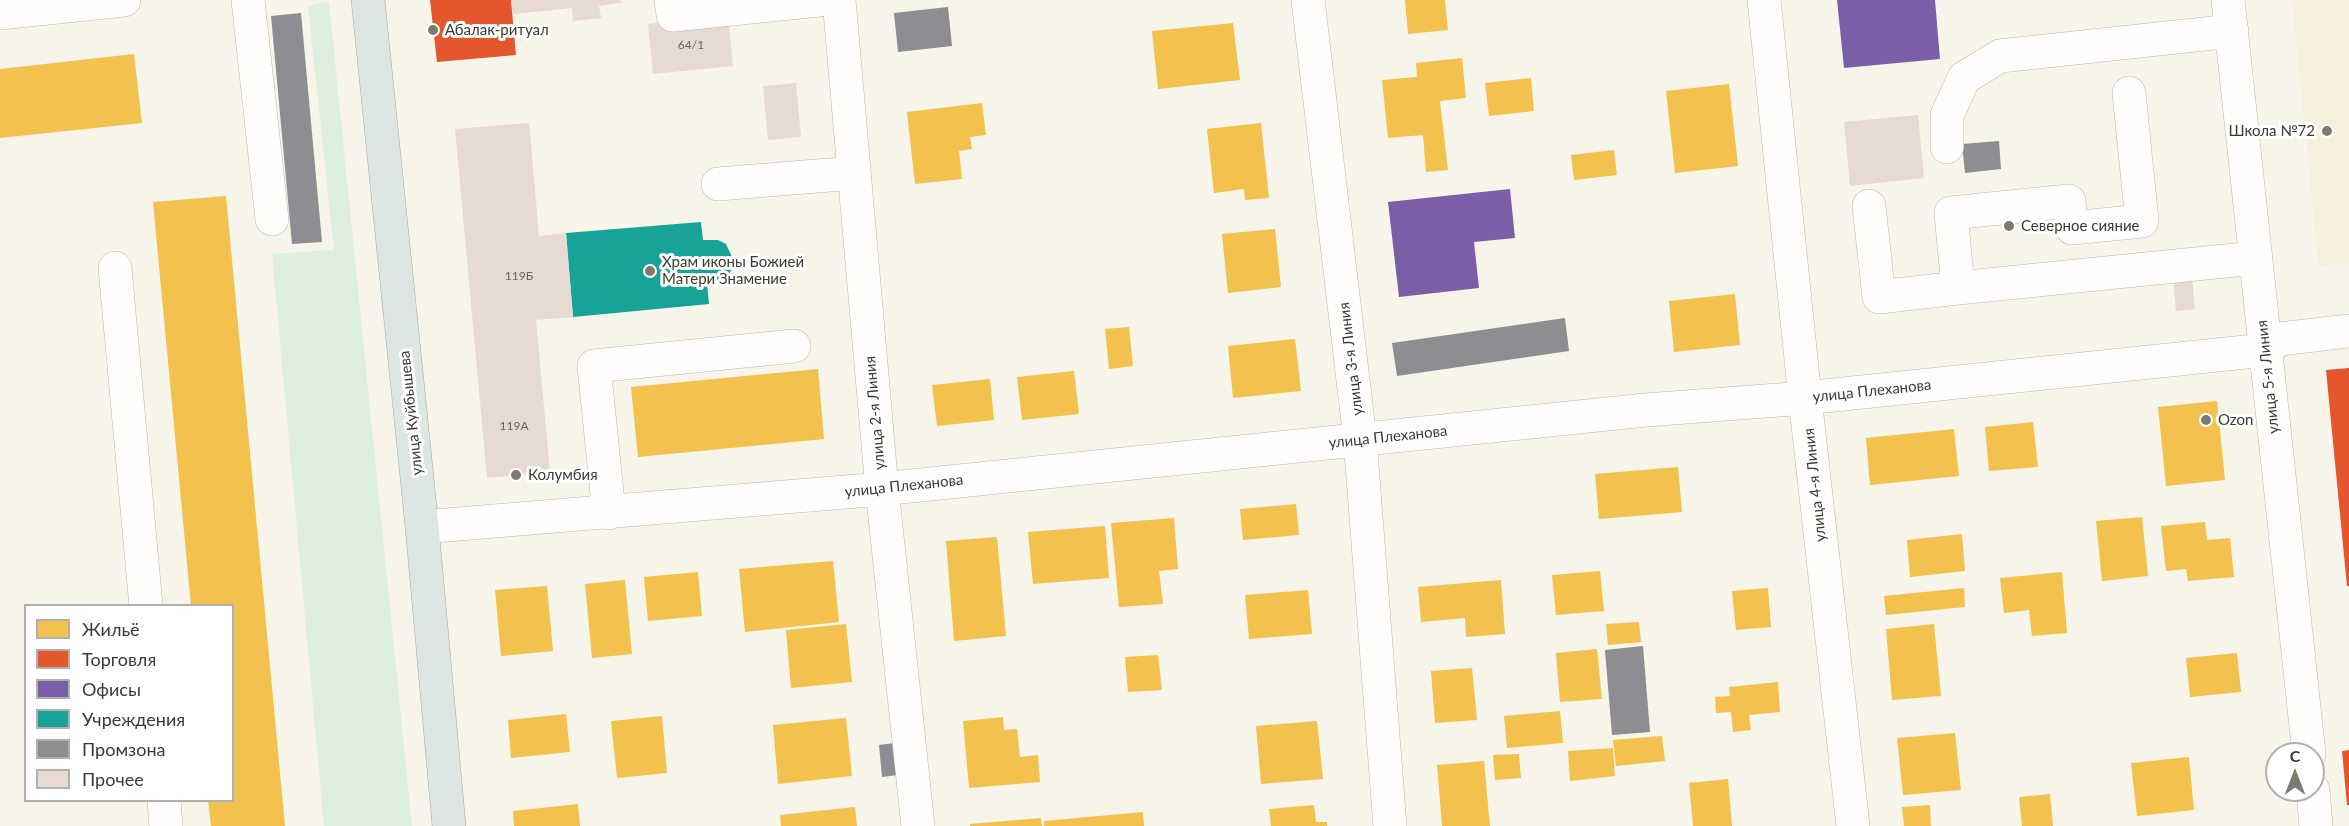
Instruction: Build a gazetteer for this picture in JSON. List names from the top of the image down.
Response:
{
  "streets": {
    "main road": ["улица Куйбышева"],
    "street": [
      "улица 3-я Линия",
      "улица 5-я Линия",
      "улица Плеханова",
      "улица 2-я Линия",
      "улица 4-я Линия"
    ]
  },
  "crossings": [
    ["улица 3-я Линия", "улица Плеханова"],
    ["улица 5-я Линия", "улица Плеханова"],
    ["улица Плеханова", "улица Куйбышева"],
    ["улица Плеханова", "улица 2-я Линия"],
    ["улица Плеханова", "улица 4-я Линия"]
  ],
  "places": [
    "Абалак-ритуал",
    "Школа №72",
    "Северное сияние",
    "Храм иконы Божией Матери Знамение",
    "Ozon",
    "Колумбия"
  ],
  "house_numbers": ["64/1", "119Б", "119А"],
  "legend": [
    "Жильё",
    "Торговля",
    "Офисы",
    "Учреждения",
    "Промзона",
    "Прочее"
  ],
  "north": "top"
}
